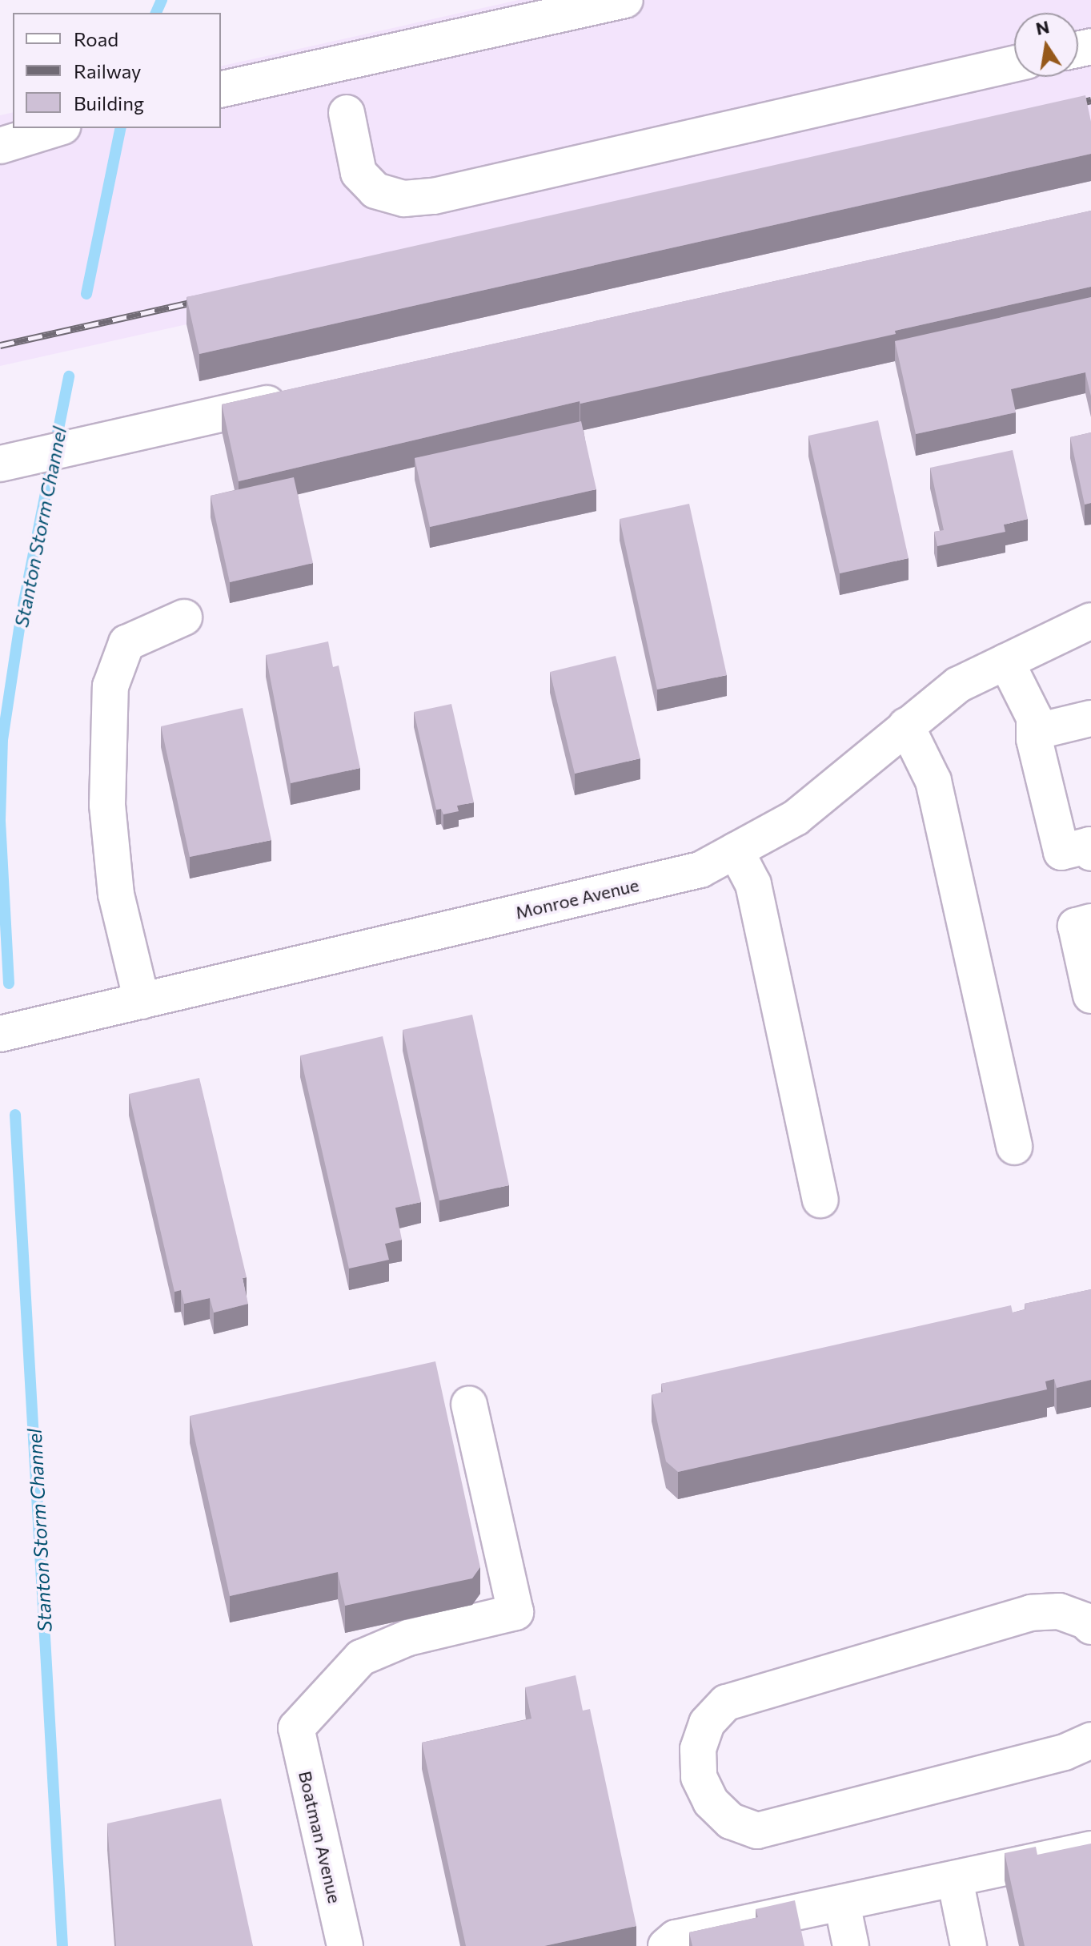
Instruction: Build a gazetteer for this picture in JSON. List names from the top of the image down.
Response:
{
  "streets": {
    "street": ["Monroe Avenue", "Boatman Avenue"]
  },
  "water": ["Stanton Storm Channel"],
  "legend": ["Road", "Railway", "Building"],
  "north": "top"
}
